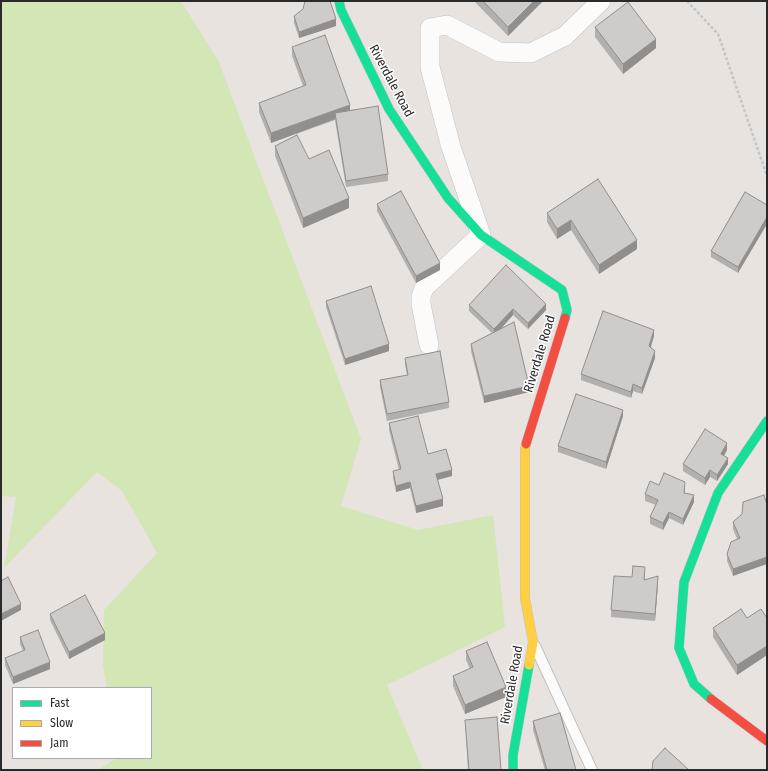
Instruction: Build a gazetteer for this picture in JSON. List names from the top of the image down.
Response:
{
  "streets": {
    "street": ["Riverdale Road"]
  },
  "legend": ["Fast", "Slow", "Jam"]
}
